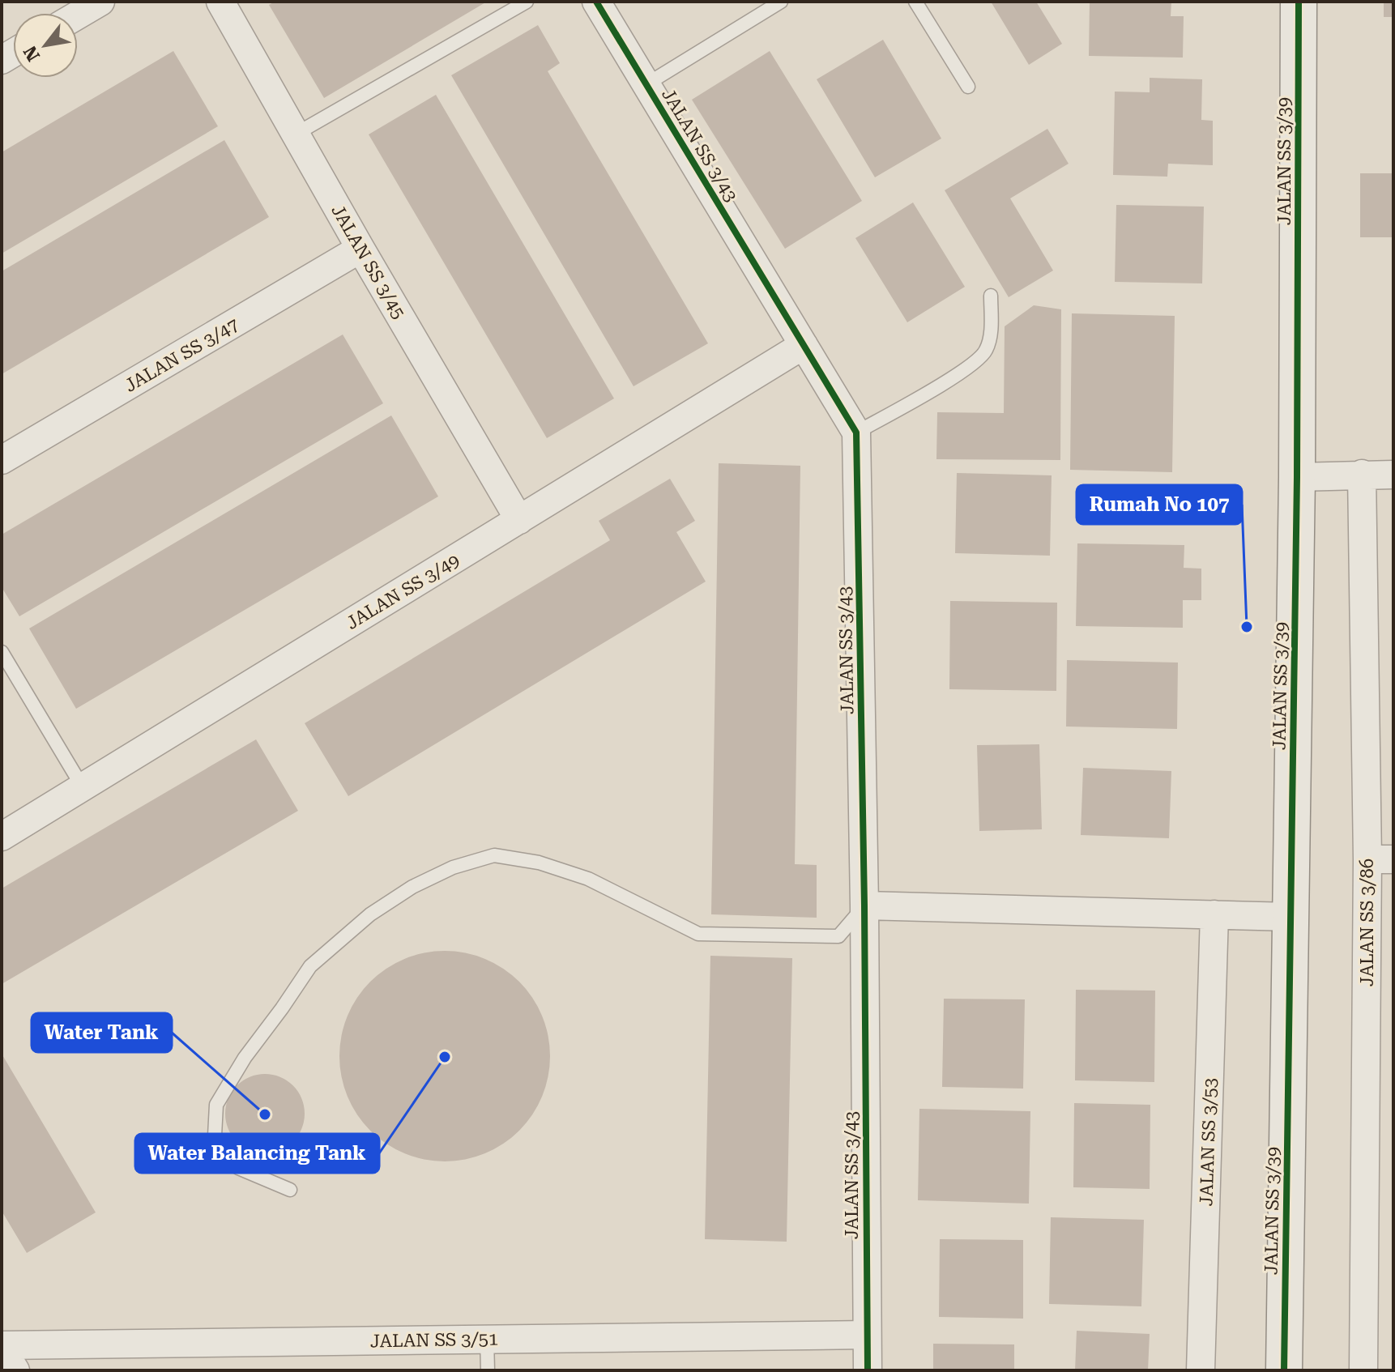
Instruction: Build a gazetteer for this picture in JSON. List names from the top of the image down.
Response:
{
  "streets": {
    "street": [
      "JALAN SS 3/43",
      "JALAN SS 3/39",
      "JALAN SS 3/45",
      "JALAN SS 3/47",
      "JALAN SS 3/49",
      "JALAN SS 3/86",
      "JALAN SS 3/53",
      "JALAN SS 3/51"
    ]
  },
  "crossings": [
    ["JALAN SS 3/43", "JALAN SS 3/49"],
    ["JALAN SS 3/43", "JALAN SS 3/51"],
    ["JALAN SS 3/45", "JALAN SS 3/47"],
    ["JALAN SS 3/45", "JALAN SS 3/49"]
  ],
  "places": ["Rumah No 107", "Water Balancing Tank", "Water Tank"],
  "north": "bottom left"
}
